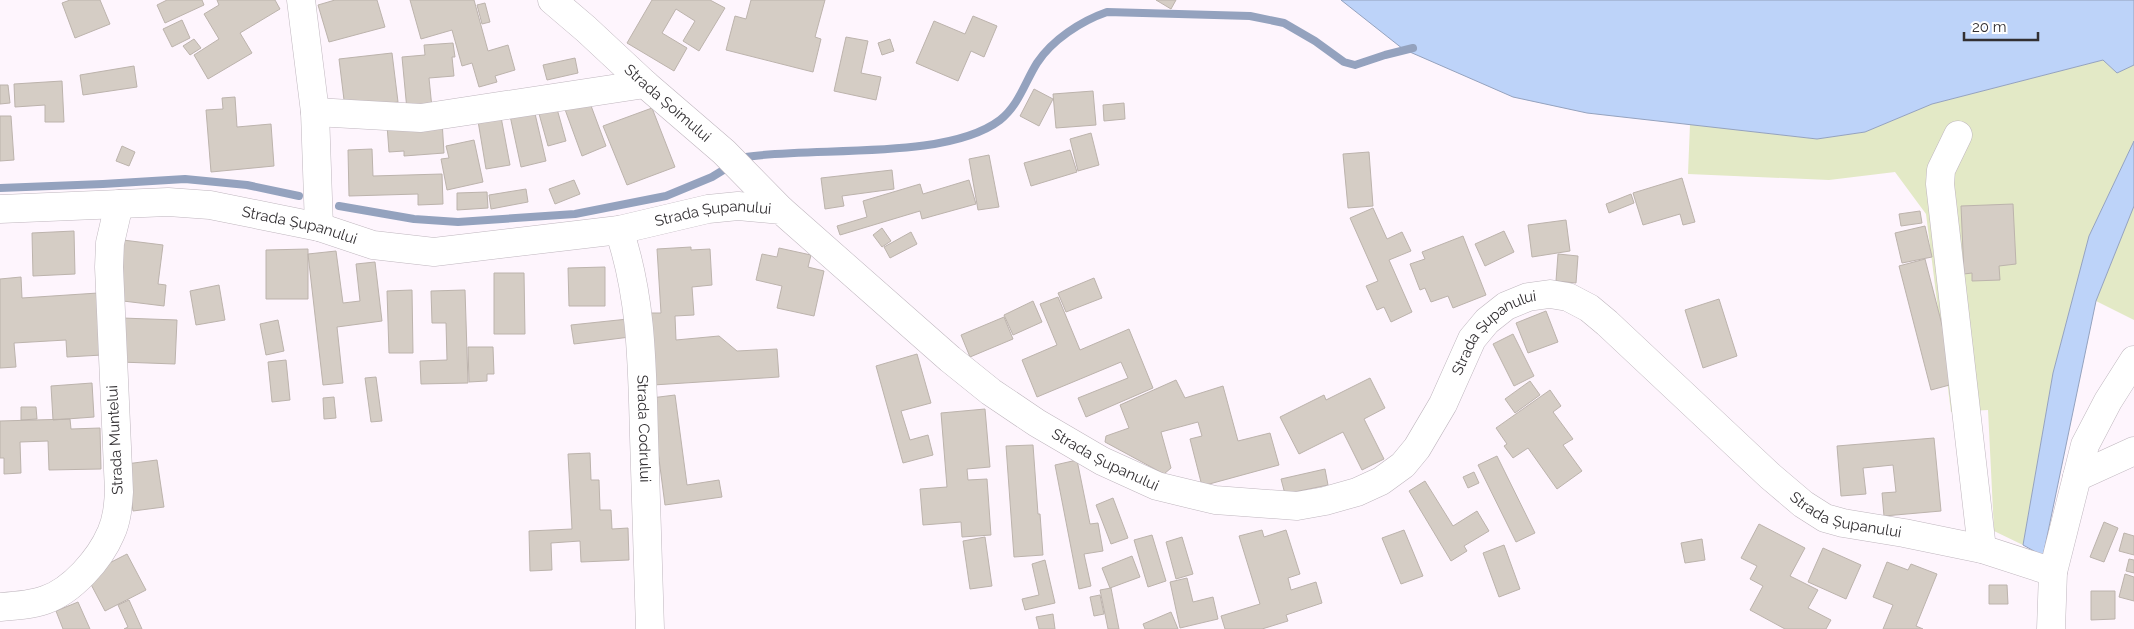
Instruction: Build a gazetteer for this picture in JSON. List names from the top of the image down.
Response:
{
  "streets": {
    "street": [
      "Strada Șoimului",
      "Strada Șupanului",
      "Strada Codrului",
      "Strada Muntelui"
    ]
  },
  "crossings": [
    ["Strada Șoimului", "Strada Șupanului"],
    ["Strada Șupanului", "Strada Codrului"],
    ["Strada Șupanului", "Strada Muntelui"]
  ],
  "scale_bar": "20 m"
}
